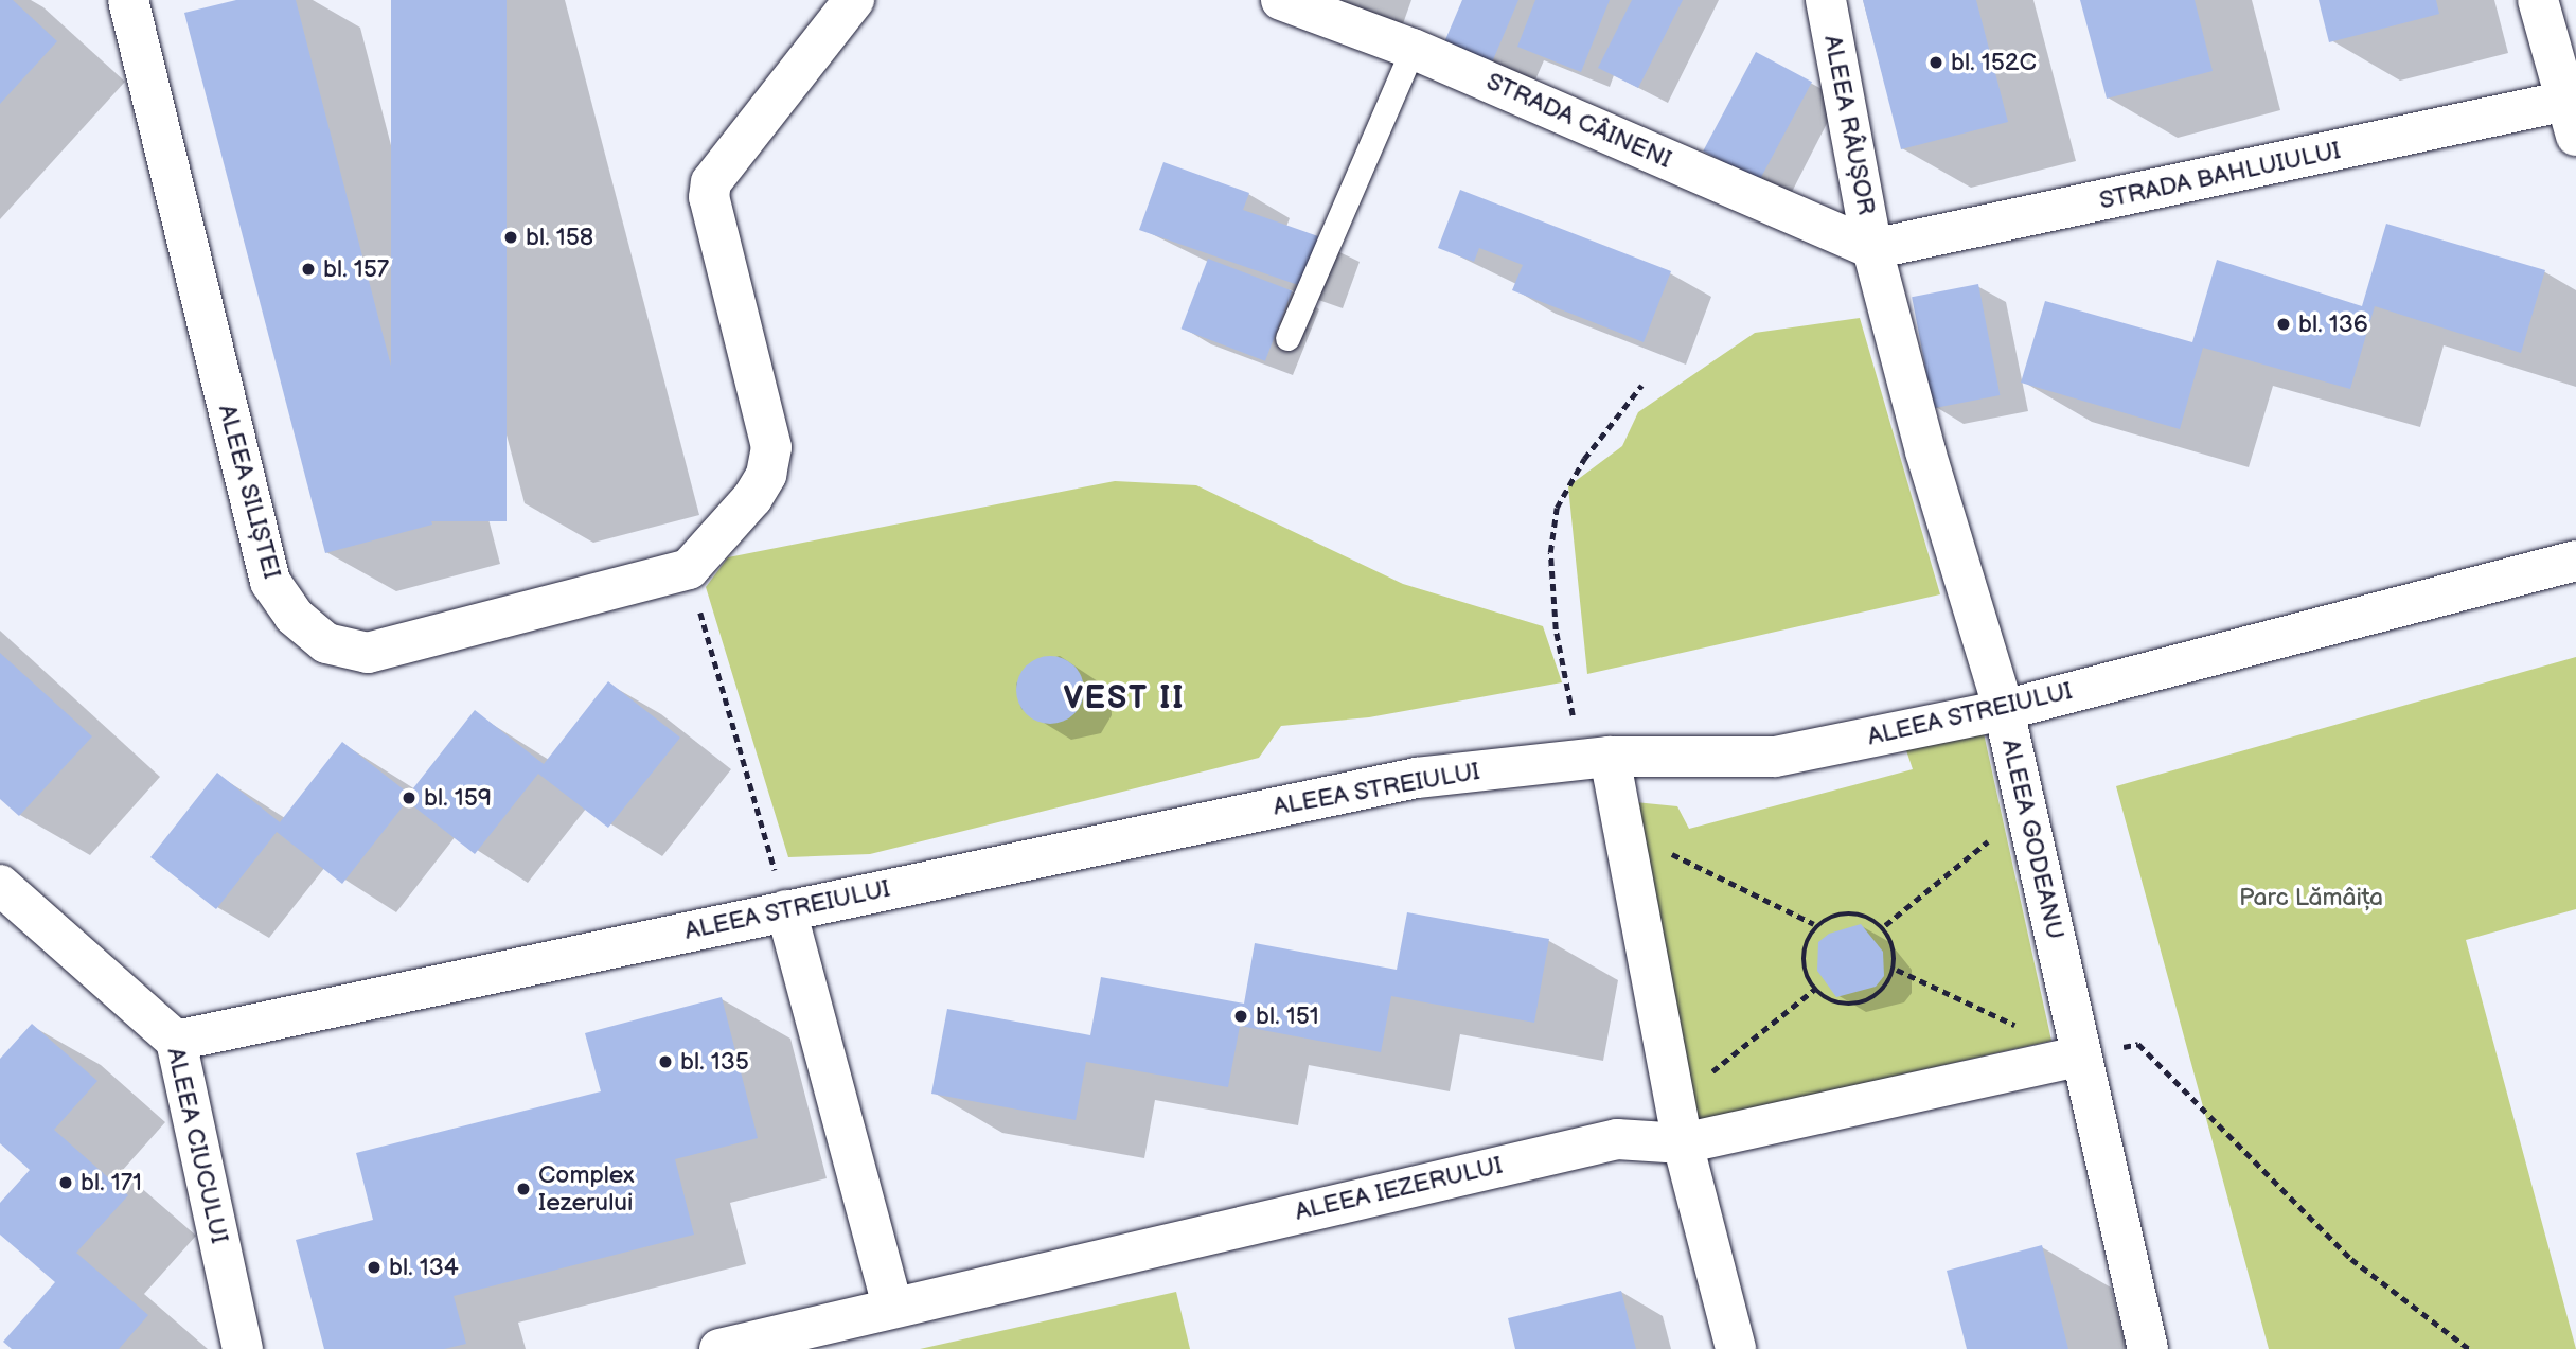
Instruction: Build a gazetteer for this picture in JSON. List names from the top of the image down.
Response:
{
  "streets": {
    "street": [
      "STRADA CÂINENI",
      "ALEEA RÂUȘOR",
      "STRADA BAHLUIULUI",
      "ALEEA SILIȘTEI",
      "ALEEA STREIULUI",
      "ALEEA GODEANU",
      "ALEEA CIUCULUI",
      "ALEEA IEZERULUI"
    ]
  },
  "crossings": [
    ["STRADA CÂINENI", "ALEEA RÂUȘOR"],
    ["STRADA CÂINENI", "STRADA BAHLUIULUI"],
    ["STRADA CÂINENI", "ALEEA GODEANU"],
    ["ALEEA RÂUȘOR", "STRADA BAHLUIULUI"],
    ["ALEEA RÂUȘOR", "ALEEA GODEANU"],
    ["STRADA BAHLUIULUI", "ALEEA GODEANU"],
    ["ALEEA STREIULUI", "ALEEA GODEANU"],
    ["ALEEA STREIULUI", "ALEEA CIUCULUI"],
    ["ALEEA GODEANU", "ALEEA IEZERULUI"]
  ],
  "districts": ["VEST II"],
  "parks": ["Parc Lămâița"],
  "places": [
    "bl. 152C",
    "bl. 158",
    "bl. 157",
    "bl. 136",
    "bl. 159",
    "bl. 151",
    "bl. 135",
    "bl. 171",
    "Complex Iezerului",
    "bl. 134"
  ]
}
